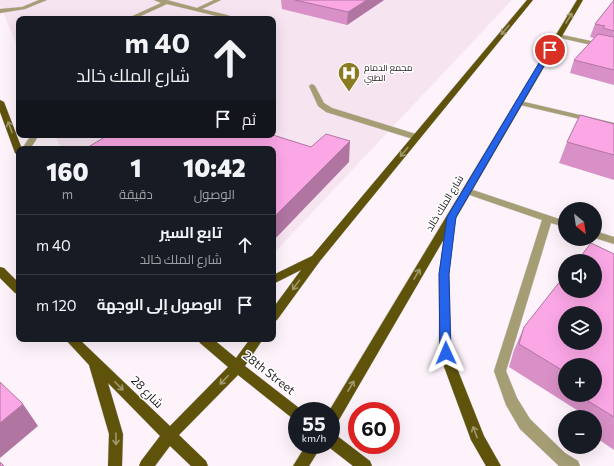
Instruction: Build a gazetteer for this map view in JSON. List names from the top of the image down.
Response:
{
  "streets": {
    "main road": ["شارع الملك خالد", "28th Street", "شارع 28"]
  },
  "one_way": ["شارع 28"],
  "places": {
    "hospital": ["مجمع الدمام الطبي"]
  },
  "north": "bottom right",
  "page": {
    "turn": ["40 m", "شارع الملك خالد"],
    "then": "ثم",
    "eta": [
      "10:42",
      "الوصول",
      "1",
      "دقيقة",
      "160",
      "m"
    ],
    "map_buttons": ["+", "−"],
    "list": [
      {
        "name": "تابع السير",
        "note": "شارع الملك خالد",
        "value": "40 m"
      },
      {
        "name": "الوصول إلى الوجهة",
        "value": "120 m"
      }
    ],
    "speed": "55 km/h",
    "limit": "60"
  }
}
